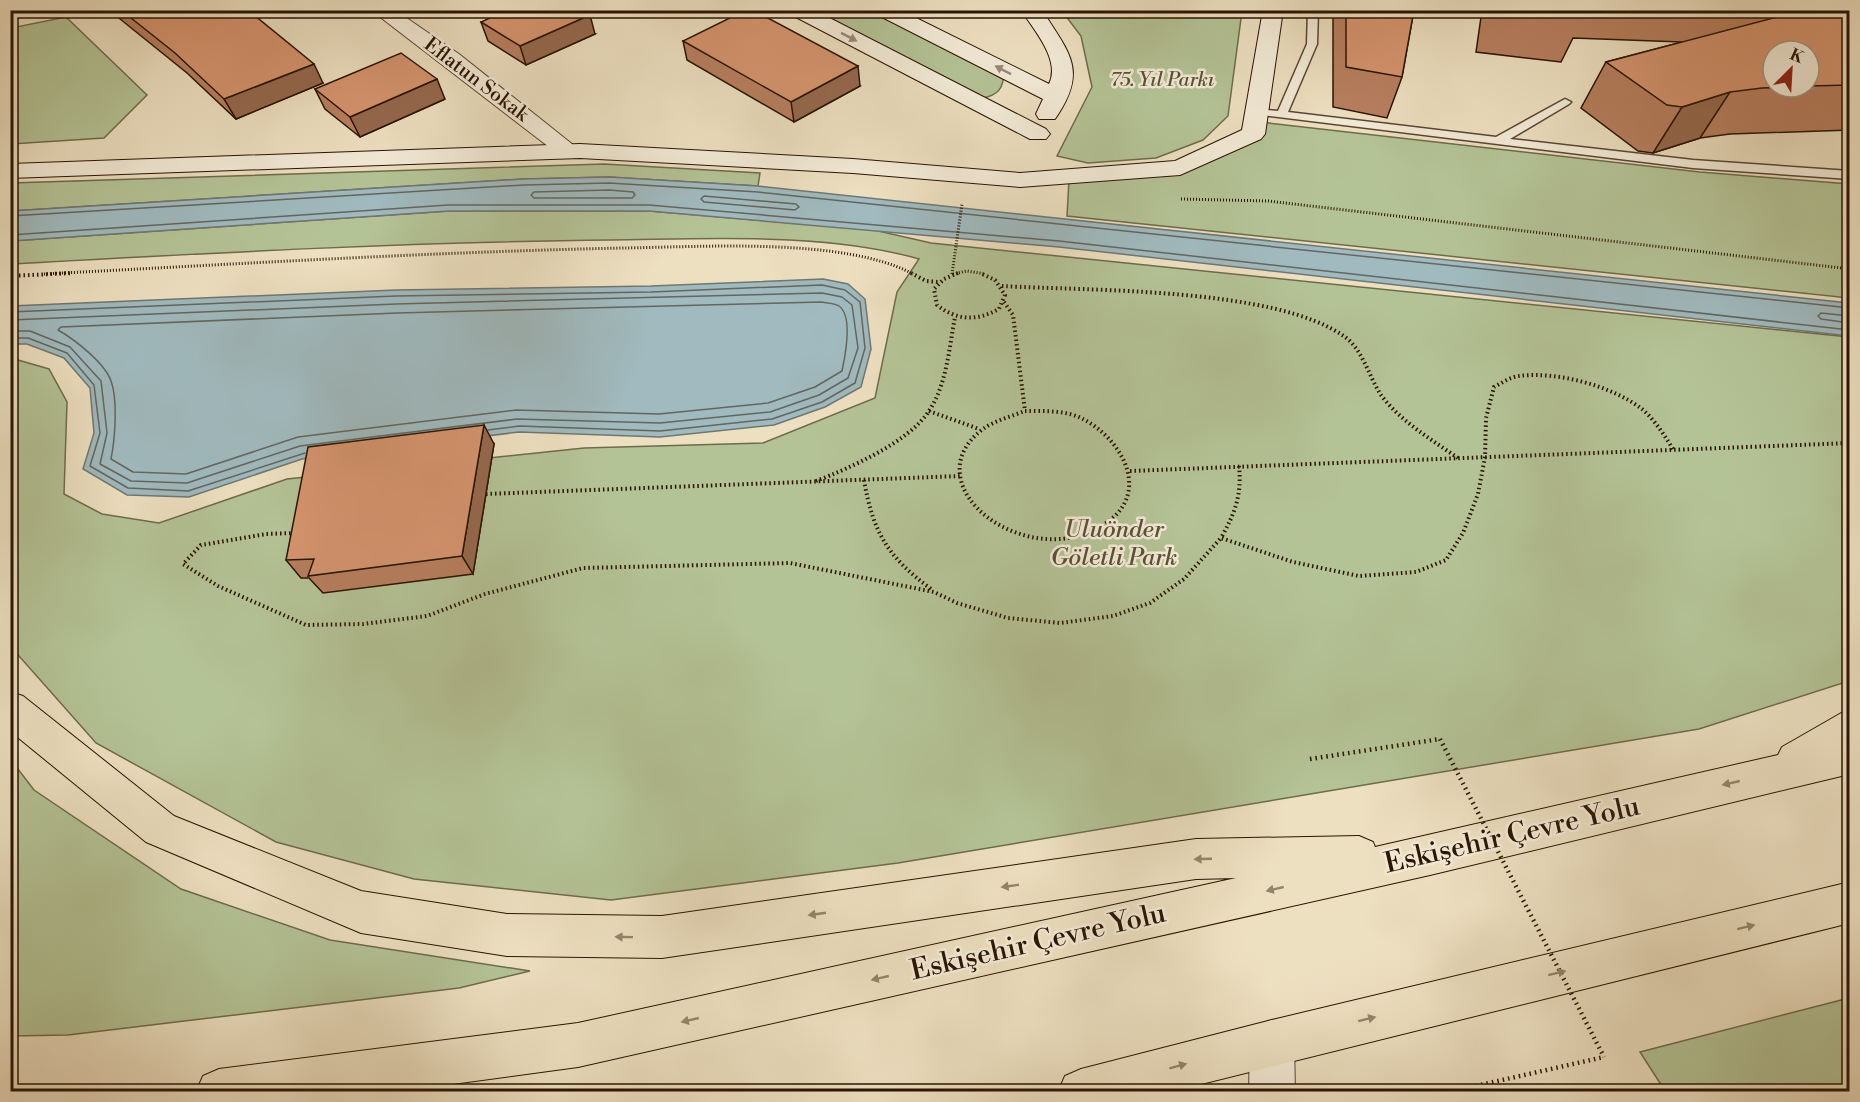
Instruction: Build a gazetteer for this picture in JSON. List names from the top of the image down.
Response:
{
  "streets": {
    "highway": ["Eskişehir Çevre Yolu"],
    "street": ["Eflatun Sokak"]
  },
  "parks": ["75. Yıl Parkı", "Uluönder Göletli Park"],
  "north": "top right"
}
